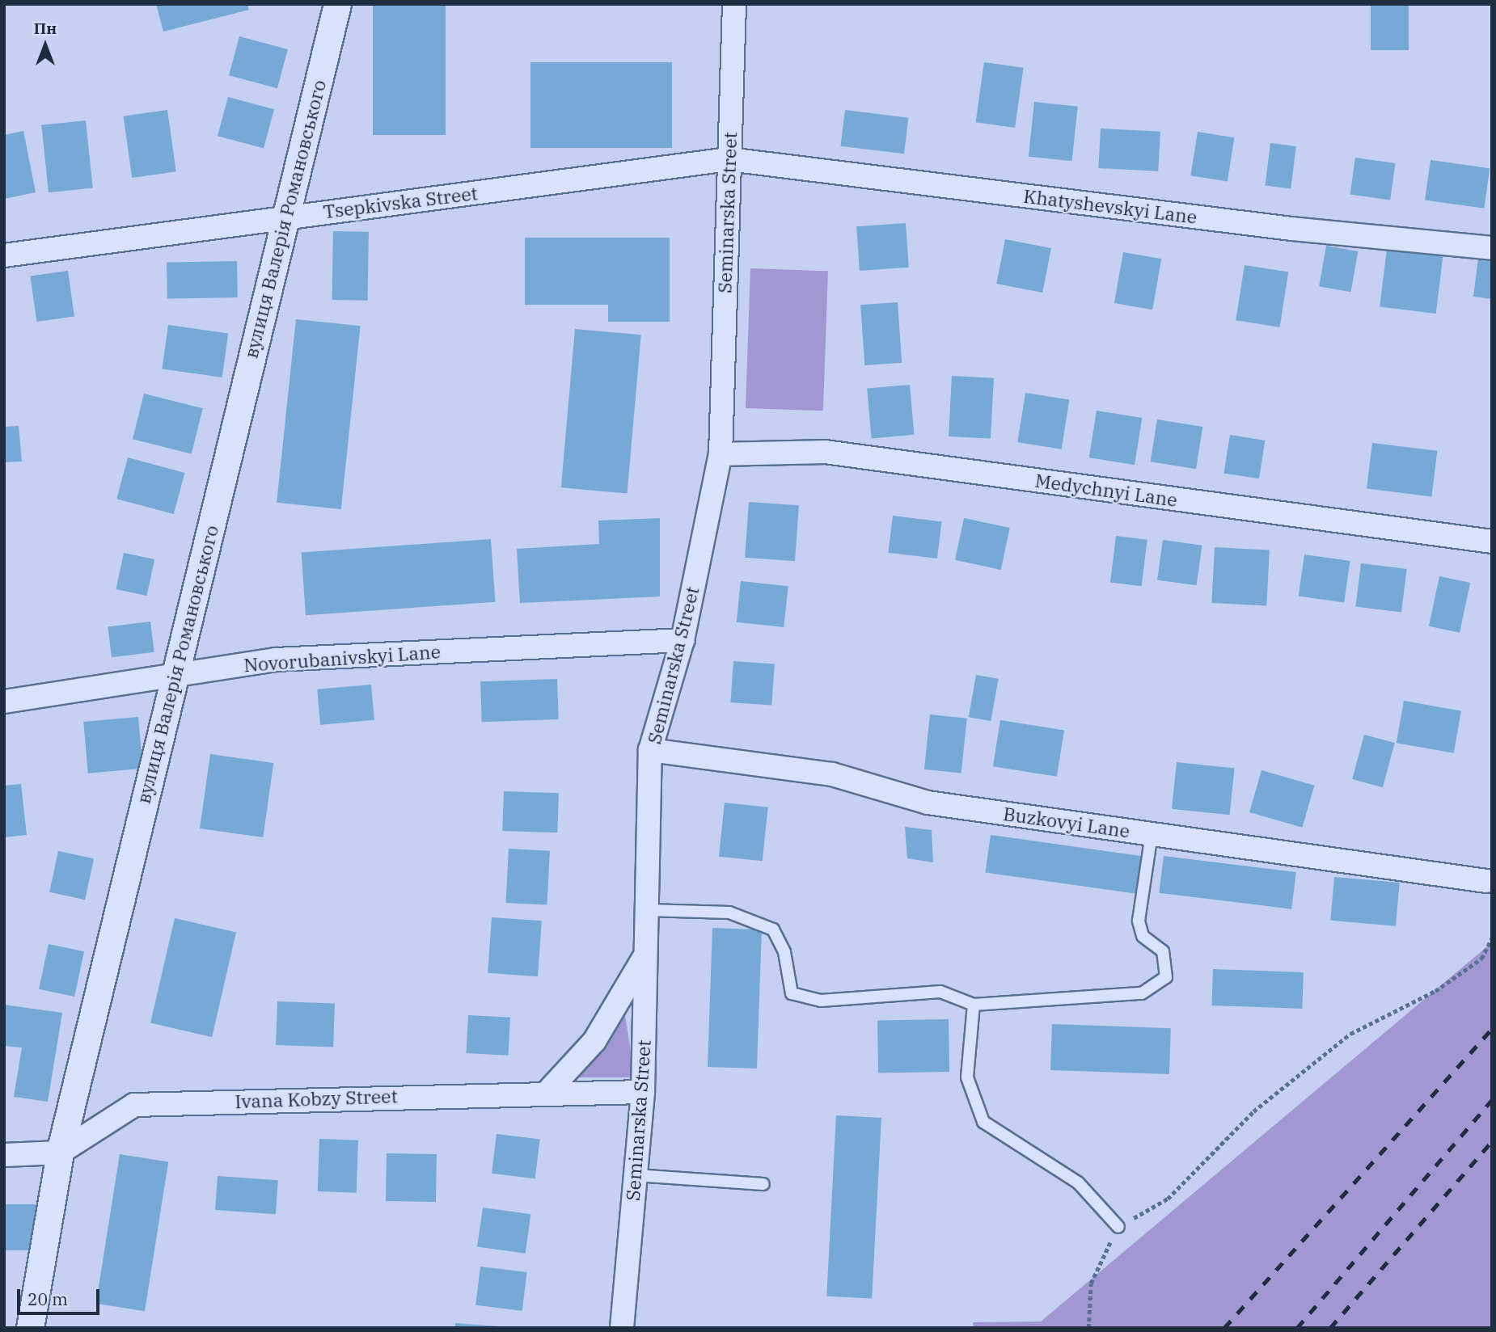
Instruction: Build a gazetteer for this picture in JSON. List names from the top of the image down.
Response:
{
  "streets": {
    "street": [
      "Tsepkivska Street",
      "Khatyshevskyi Lane",
      "Seminarska Street",
      "вулиця Валерія Романовського",
      "Medychnyi Lane",
      "Novorubanivskyi Lane",
      "Buzkovyi Lane",
      "Ivana Kobzy Street"
    ]
  },
  "crossings": [
    ["Tsepkivska Street", "Khatyshevskyi Lane"],
    ["Tsepkivska Street", "Seminarska Street"],
    ["Tsepkivska Street", "вулиця Валерія Романовського"],
    ["Khatyshevskyi Lane", "Seminarska Street"],
    ["Seminarska Street", "Medychnyi Lane"],
    ["Seminarska Street", "Novorubanivskyi Lane"],
    ["Seminarska Street", "Buzkovyi Lane"],
    ["Seminarska Street", "Ivana Kobzy Street"],
    ["вулиця Валерія Романовського", "Novorubanivskyi Lane"],
    ["вулиця Валерія Романовського", "Ivana Kobzy Street"]
  ],
  "scale_bar": "20 m",
  "north": "top"
}
